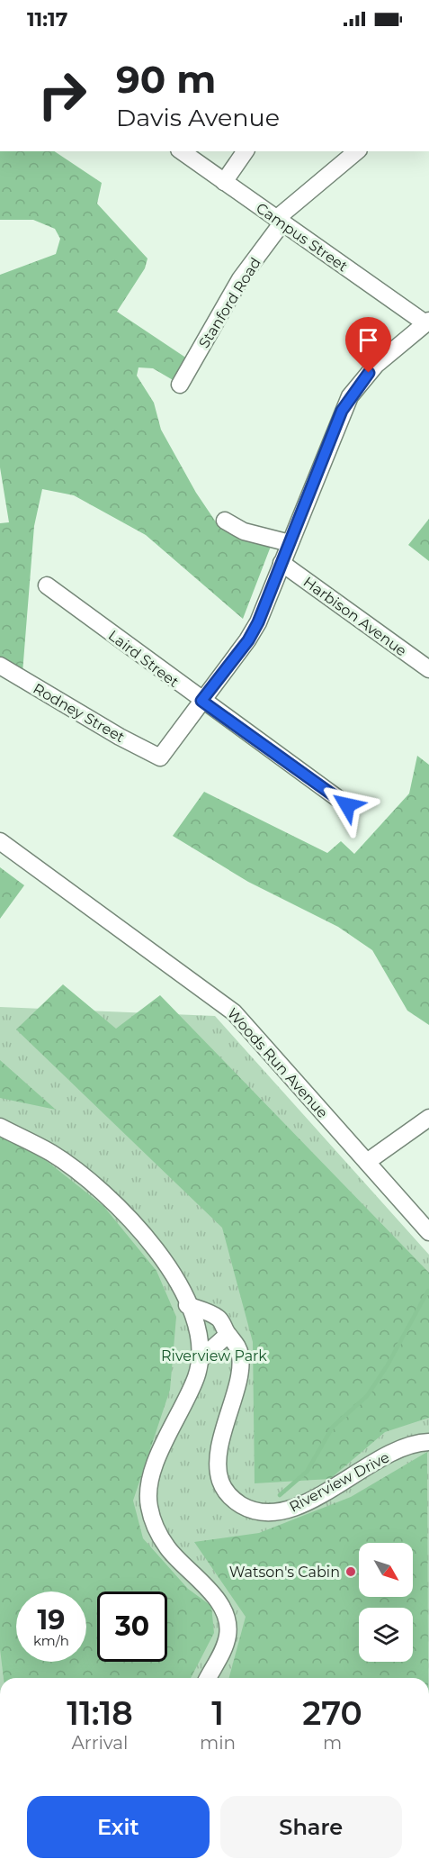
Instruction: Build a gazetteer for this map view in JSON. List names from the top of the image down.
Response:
{
  "streets": {
    "street": [
      "Campus Street",
      "Stanford Road",
      "Harbison Avenue",
      "Laird Street",
      "Rodney Street",
      "Woods Run Avenue",
      "Riverview Drive"
    ]
  },
  "crossings": [
    ["Campus Street", "Stanford Road"],
    ["Laird Street", "Rodney Street"]
  ],
  "parks": ["Riverview Park"],
  "places": ["Watson's Cabin"],
  "north": "bottom right",
  "page": {
    "status": "11:17",
    "turn": ["90 m", "Davis Avenue"],
    "speed": "19 km/h",
    "limit": "30",
    "eta": [
      "11:18",
      "Arrival",
      "1",
      "min",
      "270",
      "m"
    ],
    "buttons": ["Exit", "Share"]
  }
}
